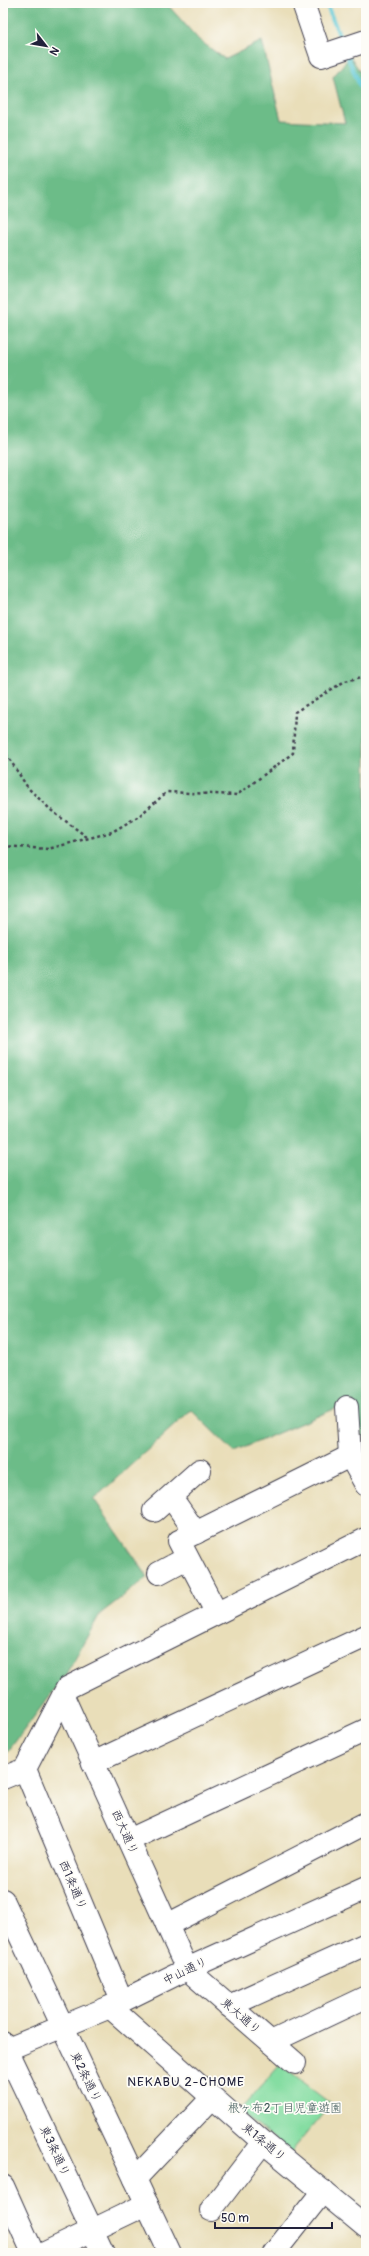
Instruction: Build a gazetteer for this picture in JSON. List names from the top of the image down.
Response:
{
  "streets": {
    "street": [
      "西大通り",
      "西1条通り",
      "中山通り",
      "東大通り",
      "東2条通り",
      "東1条通り",
      "東3条通り"
    ]
  },
  "crossings": [
    ["西大通り", "中山通り"],
    ["西大通り", "東大通り"],
    ["西1条通り", "中山通り"],
    ["西1条通り", "東1条通り"],
    ["中山通り", "東大通り"],
    ["中山通り", "東2条通り"],
    ["中山通り", "東1条通り"],
    ["中山通り", "東3条通り"]
  ],
  "districts": ["NEKABU 2-CHOME"],
  "parks": ["根ヶ布2丁目児童遊園"],
  "scale_bar": "50 m",
  "north": "bottom right"
}
